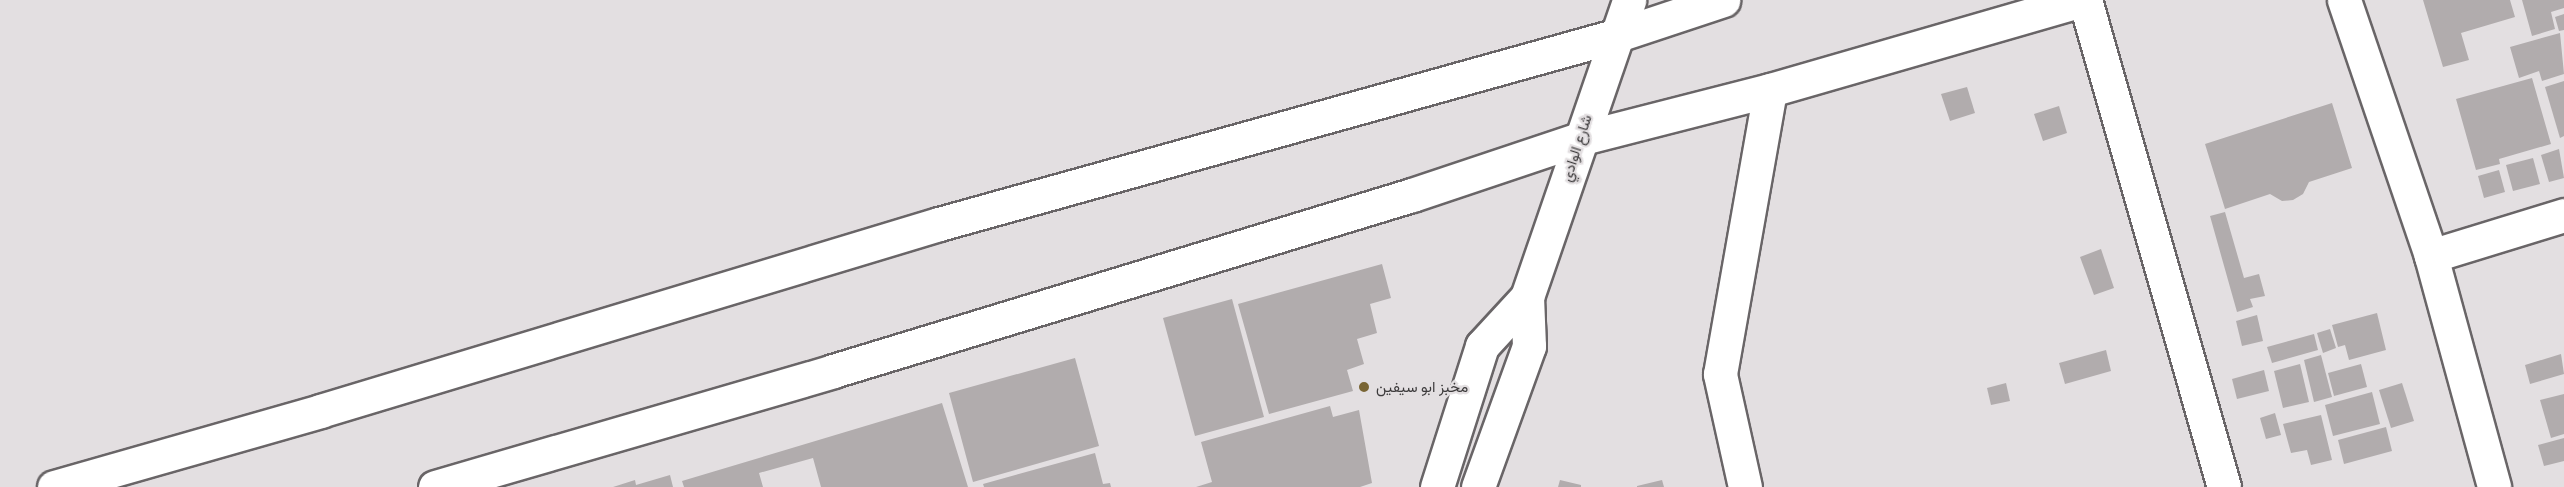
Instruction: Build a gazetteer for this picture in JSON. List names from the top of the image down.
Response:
{
  "streets": {
    "street": ["شارع الوادي"]
  },
  "places": ["مخبز ابو سيفين"]
}
